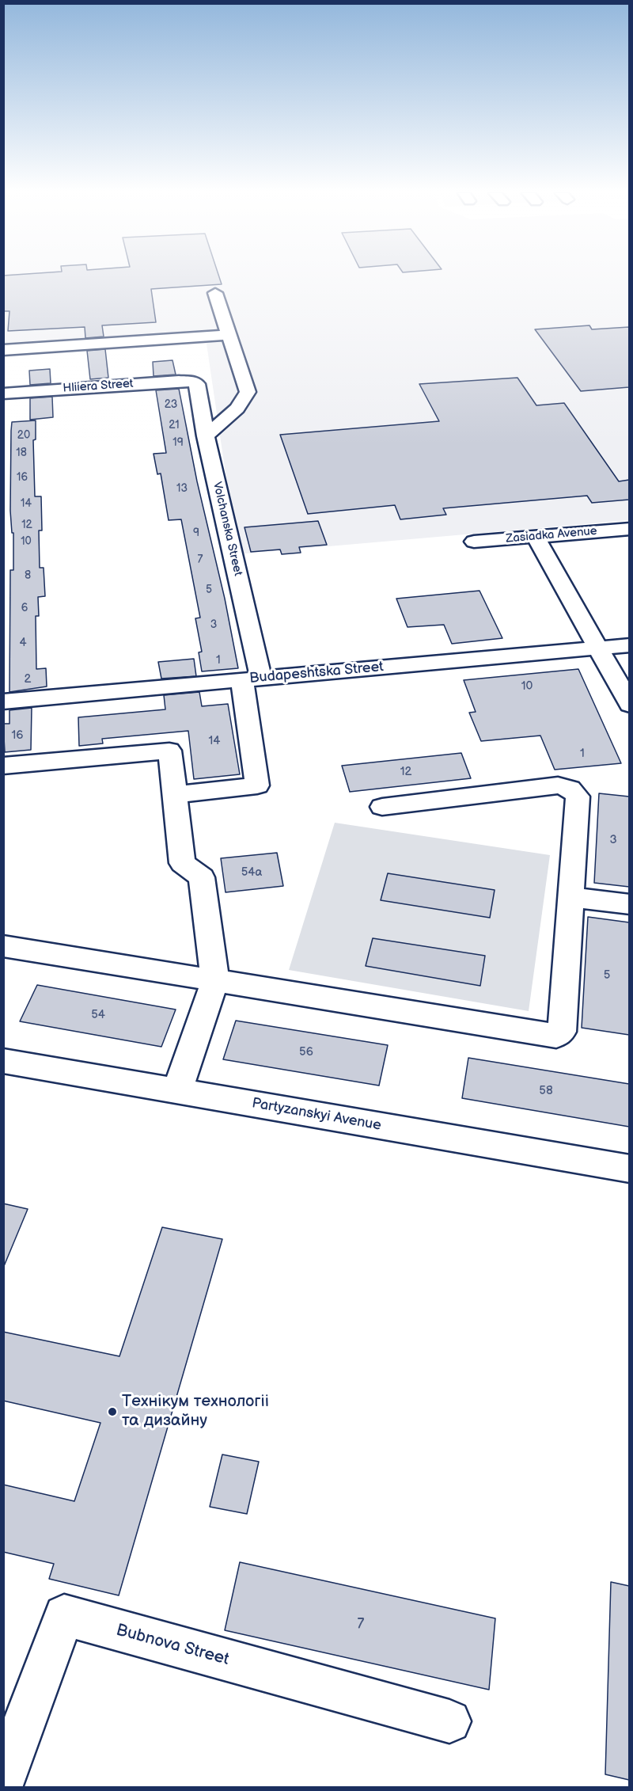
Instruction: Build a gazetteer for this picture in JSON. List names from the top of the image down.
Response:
{
  "streets": {
    "street": [
      "Hliiera Street",
      "Volchanska Street",
      "Zasiadka Avenue",
      "Budapeshtska Street",
      "Partyzanskyi Avenue",
      "Bubnova Street"
    ]
  },
  "crossings": [
    ["Hliiera Street", "Volchanska Street"],
    ["Volchanska Street", "Budapeshtska Street"]
  ],
  "places": ["Технікум технологіі та дизайну"],
  "house_numbers": [
    "23",
    "21",
    "20",
    "19",
    "18",
    "16",
    "13",
    "14",
    "12",
    "9",
    "10",
    "7",
    "8",
    "5",
    "6",
    "3",
    "4",
    "1",
    "2",
    "10",
    "16",
    "14",
    "1",
    "12",
    "3",
    "54а",
    "5",
    "54",
    "56",
    "58",
    "7"
  ]
}
